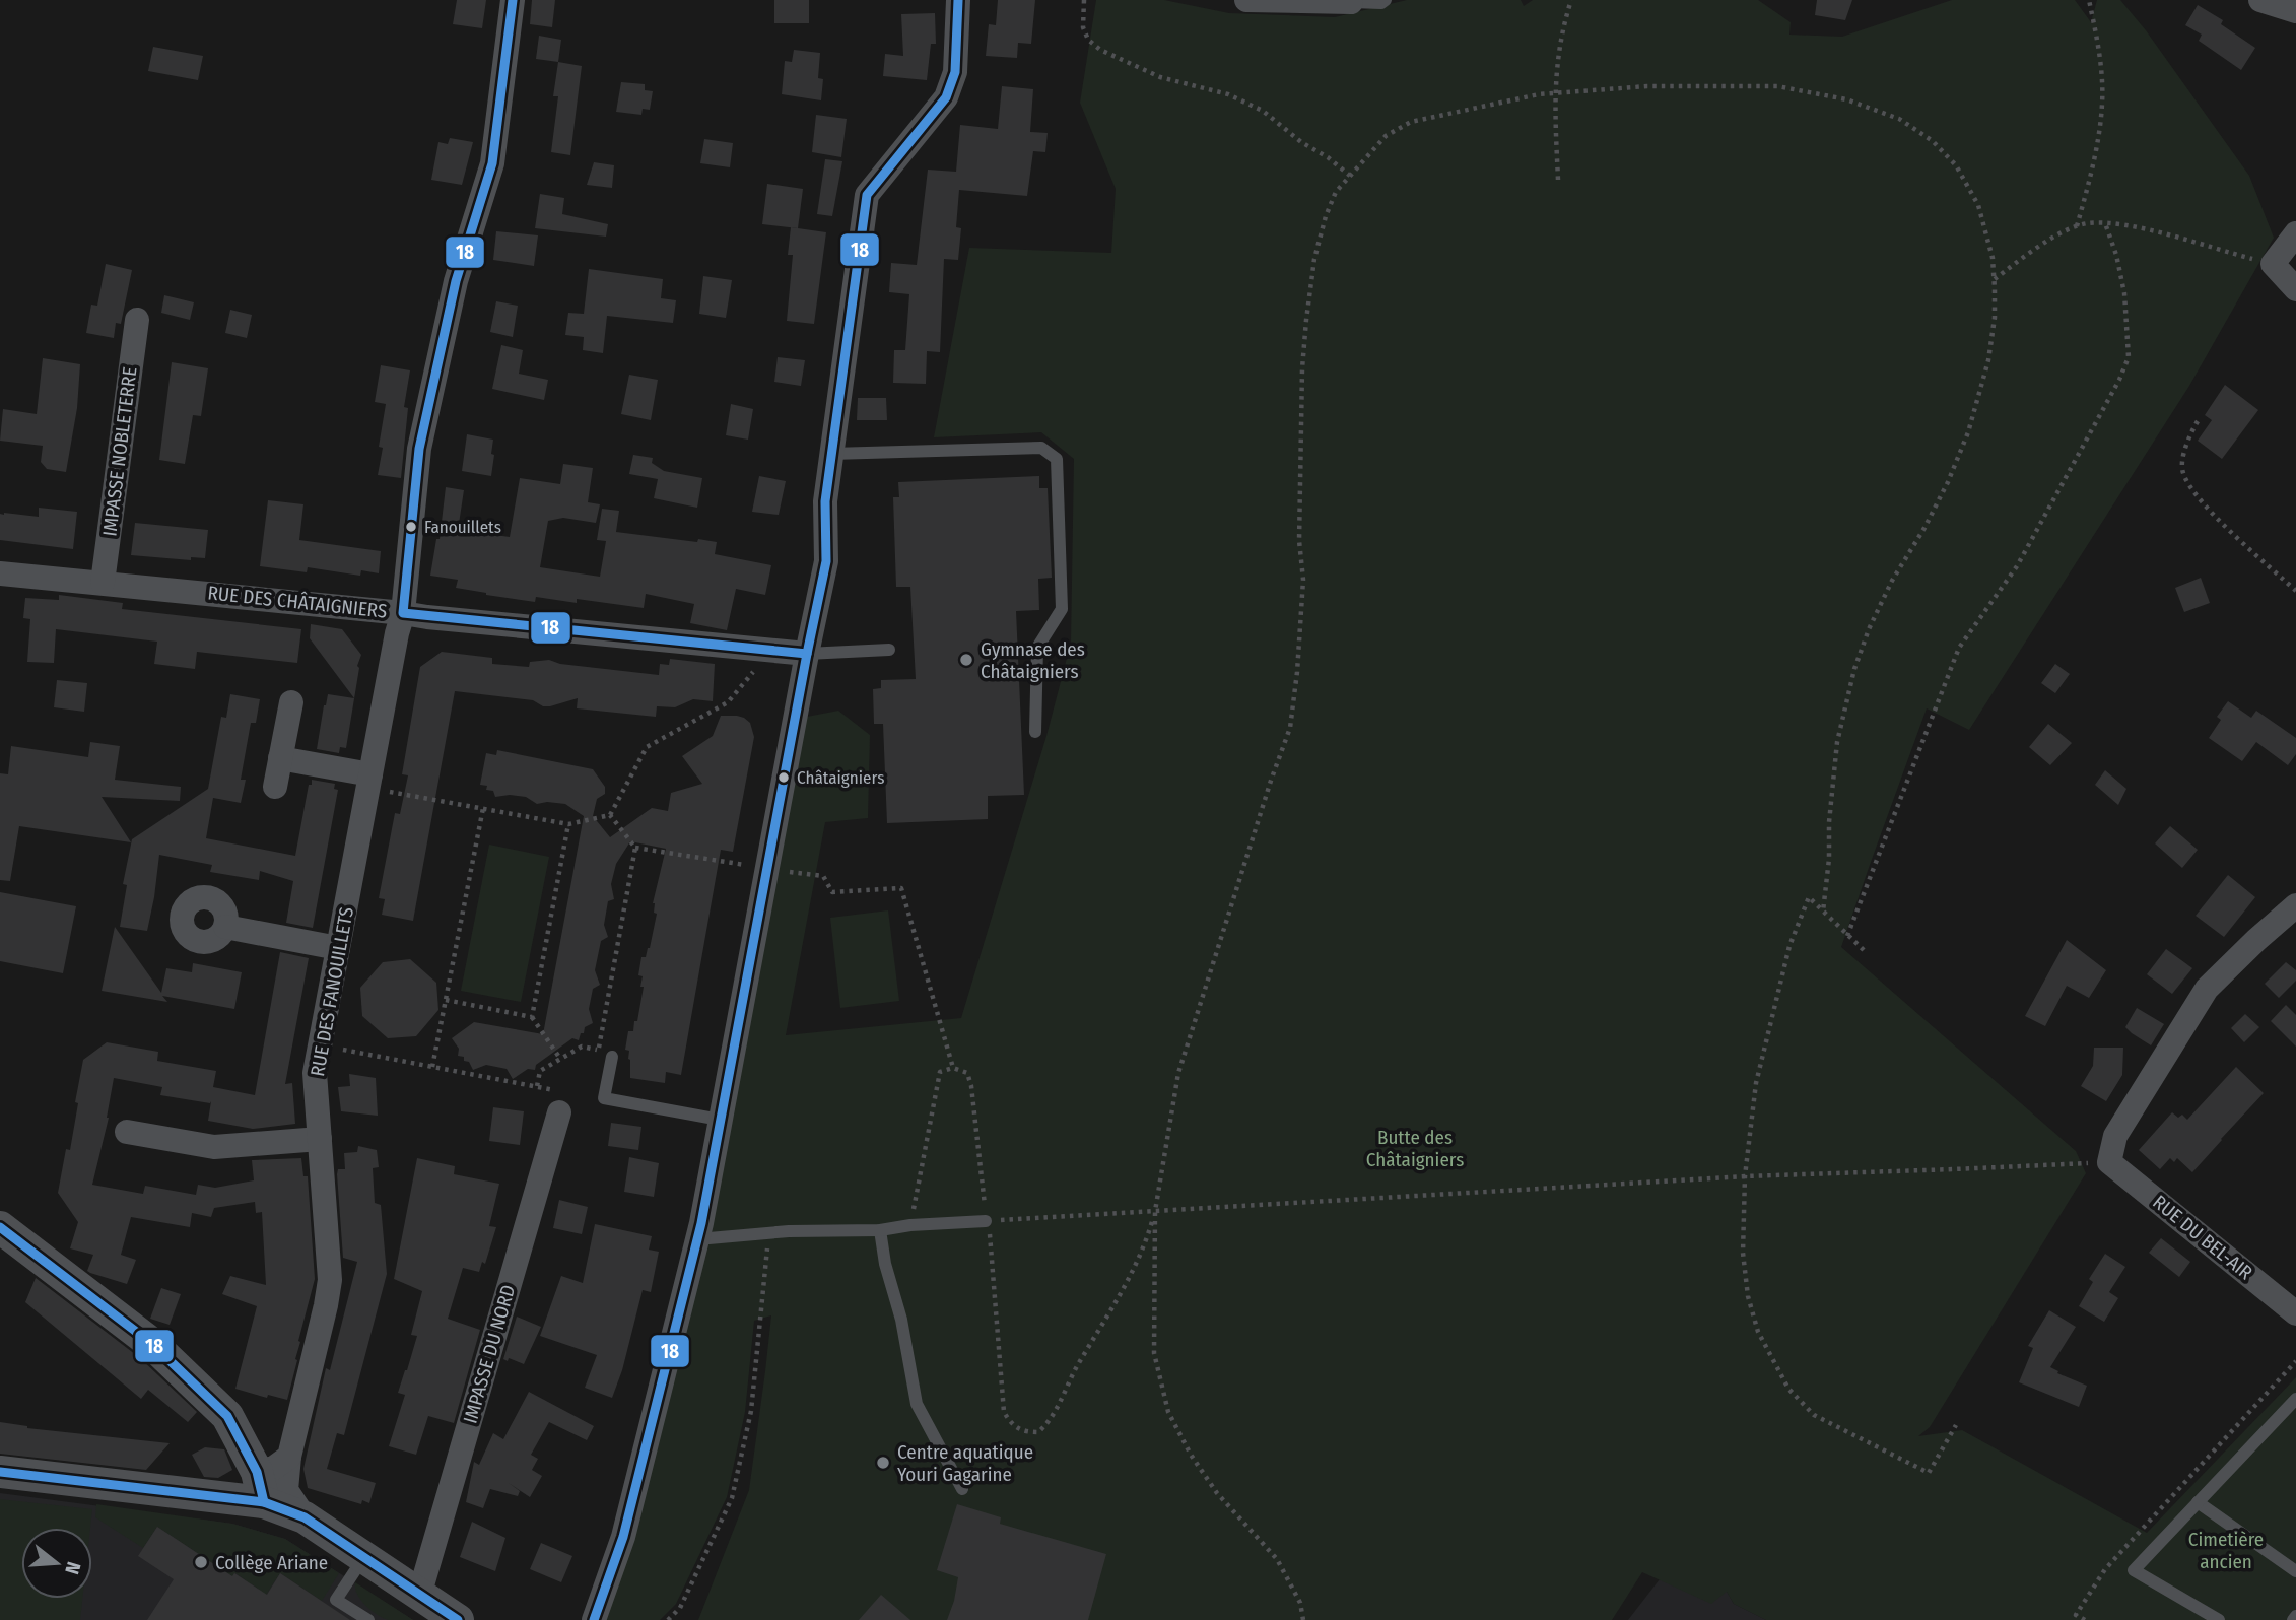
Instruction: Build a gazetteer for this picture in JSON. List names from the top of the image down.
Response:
{
  "streets": {
    "street": [
      "IMPASSE NOBLETERRE",
      "RUE DES CHÂTAIGNIERS",
      "RUE DES FANOUILLETS",
      "RUE DU BEL-AIR",
      "IMPASSE DU NORD"
    ]
  },
  "crossings": [
    ["IMPASSE NOBLETERRE", "RUE DES CHÂTAIGNIERS"],
    ["RUE DES CHÂTAIGNIERS", "RUE DES FANOUILLETS"]
  ],
  "parks": ["Butte des Châtaigniers", "Cimetière ancien"],
  "places": [
    "Fanouillets",
    "Gymnase des Châtaigniers",
    "Châtaigniers",
    "Centre aquatique Youri Gagarine",
    "Collège Ariane"
  ],
  "lines": ["transit line 18"],
  "north": "right"
}
